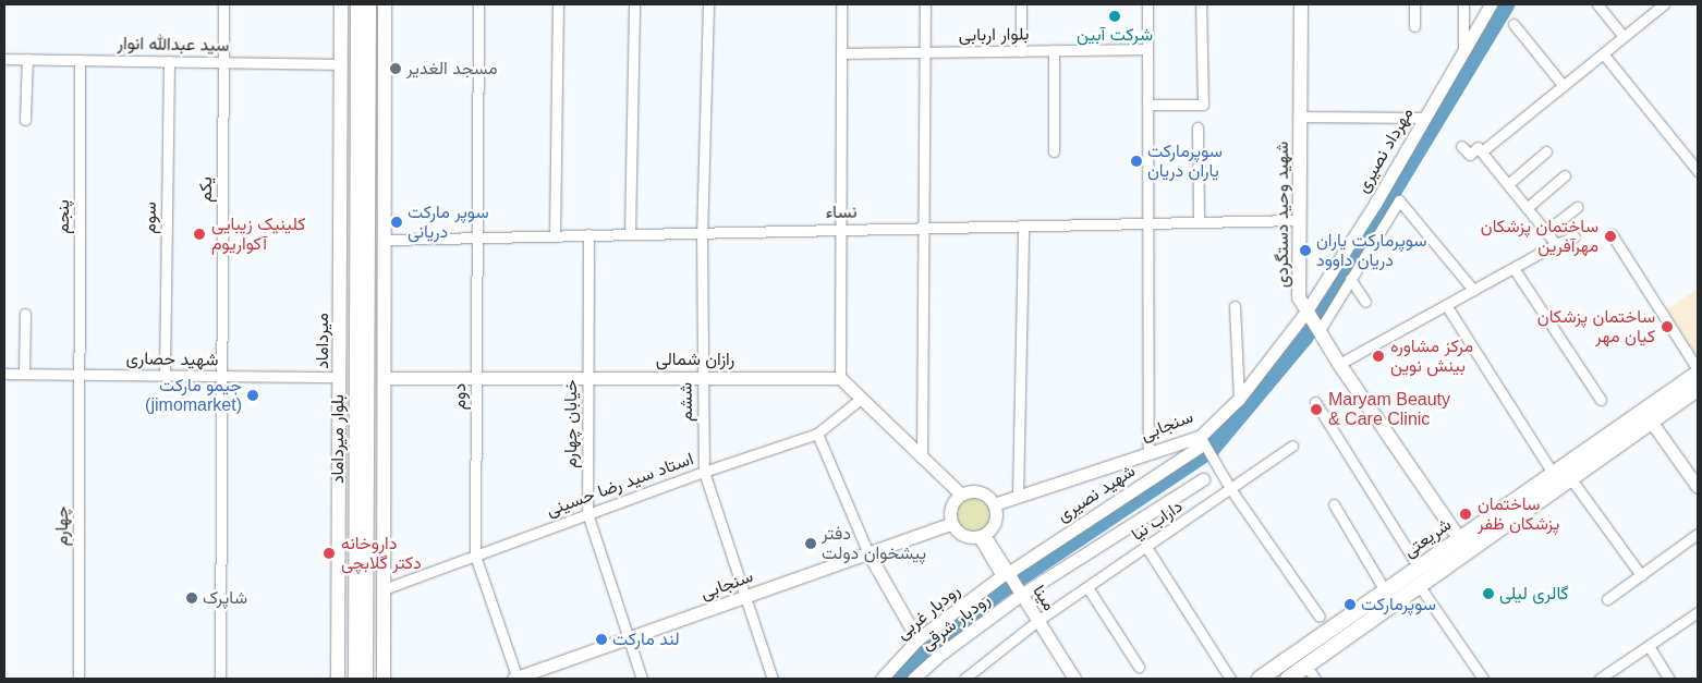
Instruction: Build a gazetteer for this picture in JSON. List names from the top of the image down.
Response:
{
  "streets": {
    "main road": [
      "شهید وحید دستگردی",
      "میرداماد",
      "بلوار میرداماد",
      "شریعتی"
    ],
    "street": [
      "بلوار اربابی",
      "سید عبدالله انوار",
      "مهرداد نصیری",
      "یکم",
      "نساء",
      "پنجم",
      "سوم",
      "شهید حصاری",
      "رازان شمالی",
      "دوم",
      "ششم",
      "خیابان چهارم",
      "سنجابی",
      "استاد سید رضا حسینی",
      "شهید نصیری",
      "داراب نیا",
      "چهارم",
      "مینا",
      "رودبار غربی",
      "رودبار شرقی"
    ]
  },
  "crossings": [
    ["سید عبدالله انوار", "یکم"],
    ["سید عبدالله انوار", "پنجم"],
    ["سید عبدالله انوار", "سوم"],
    ["سید عبدالله انوار", "میرداماد"],
    ["مهرداد نصیری", "شهید وحید دستگردی"],
    ["مهرداد نصیری", "سنجابی"],
    ["یکم", "شهید حصاری"],
    ["نساء", "شهید وحید دستگردی"],
    ["نساء", "دوم"],
    ["نساء", "ششم"],
    ["نساء", "خیابان چهارم"],
    ["شهید وحید دستگردی", "سنجابی"],
    ["شهید وحید دستگردی", "شریعتی"],
    ["پنجم", "شهید حصاری"],
    ["پنجم", "چهارم"],
    ["سوم", "شهید حصاری"],
    ["میرداماد", "شهید حصاری"],
    ["شهید حصاری", "چهارم"],
    ["رازان شمالی", "دوم"],
    ["رازان شمالی", "ششم"],
    ["رازان شمالی", "خیابان چهارم"],
    ["دوم", "سنجابی"],
    ["دوم", "استاد سید رضا حسینی"],
    ["ششم", "سنجابی"],
    ["ششم", "استاد سید رضا حسینی"],
    ["خیابان چهارم", "سنجابی"],
    ["خیابان چهارم", "استاد سید رضا حسینی"],
    ["سنجابی", "شهید نصیری"],
    ["سنجابی", "مینا"],
    ["شهید نصیری", "مینا"],
    ["شهید نصیری", "رودبار غربی"],
    ["داراب نیا", "مینا"],
    ["مینا", "رودبار غربی"],
    ["مینا", "رودبار شرقی"]
  ],
  "places": [
    "شرکت آبین",
    "مسجد الغدیر",
    "سوپرمارکت یاران دریان",
    "سوپر مارکت دریانی",
    "کلینیک زیبایی آکواریوم",
    "ساختمان پزشکان مهرآفرین",
    "سوپرمارکت یاران دریان داوود",
    "ساختمان پزشکان کیان مهر",
    "مرکز مشاوره بینش نوین",
    "جیمو مارکت (jimomarket)",
    "Maryam Beauty & Care Clinic",
    "ساختمان پزشکان ظفر",
    "دفتر پیشخوان دولت",
    "داروخانه دکتر گلابچی",
    "گالری لیلی",
    "شاپرک",
    "سوپرمارکت",
    "لند مارکت"
  ]
}
